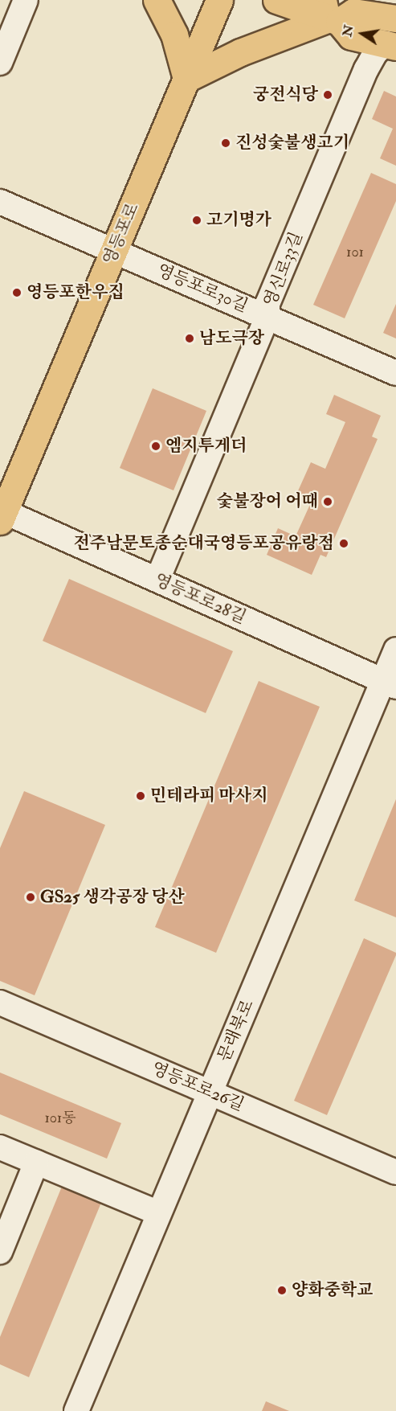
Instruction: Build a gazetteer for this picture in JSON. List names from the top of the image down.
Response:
{
  "streets": {
    "main road": ["영등포로"],
    "street": [
      "영신로33길",
      "영등포로30길",
      "영등포로28길",
      "문래북로",
      "영등포로26길"
    ]
  },
  "crossings": [
    ["영등포로", "영등포로30길"],
    ["영등포로", "영등포로28길"],
    ["영신로33길", "영등포로30길"],
    ["영신로33길", "영등포로28길"],
    ["영등포로28길", "문래북로"],
    ["문래북로", "영등포로26길"]
  ],
  "places": [
    "궁전식당",
    "진성숯불생고기",
    "고기명가",
    "영등포한우집",
    "남도극장",
    "엠지투게더",
    "숯불장어 어때",
    "전주남문토종순대국영등포공유랑점",
    "민테라피 마사지",
    "GS25 생각공장 당산",
    "양화중학교"
  ],
  "house_numbers": ["101", "101동"],
  "north": "left"
}
